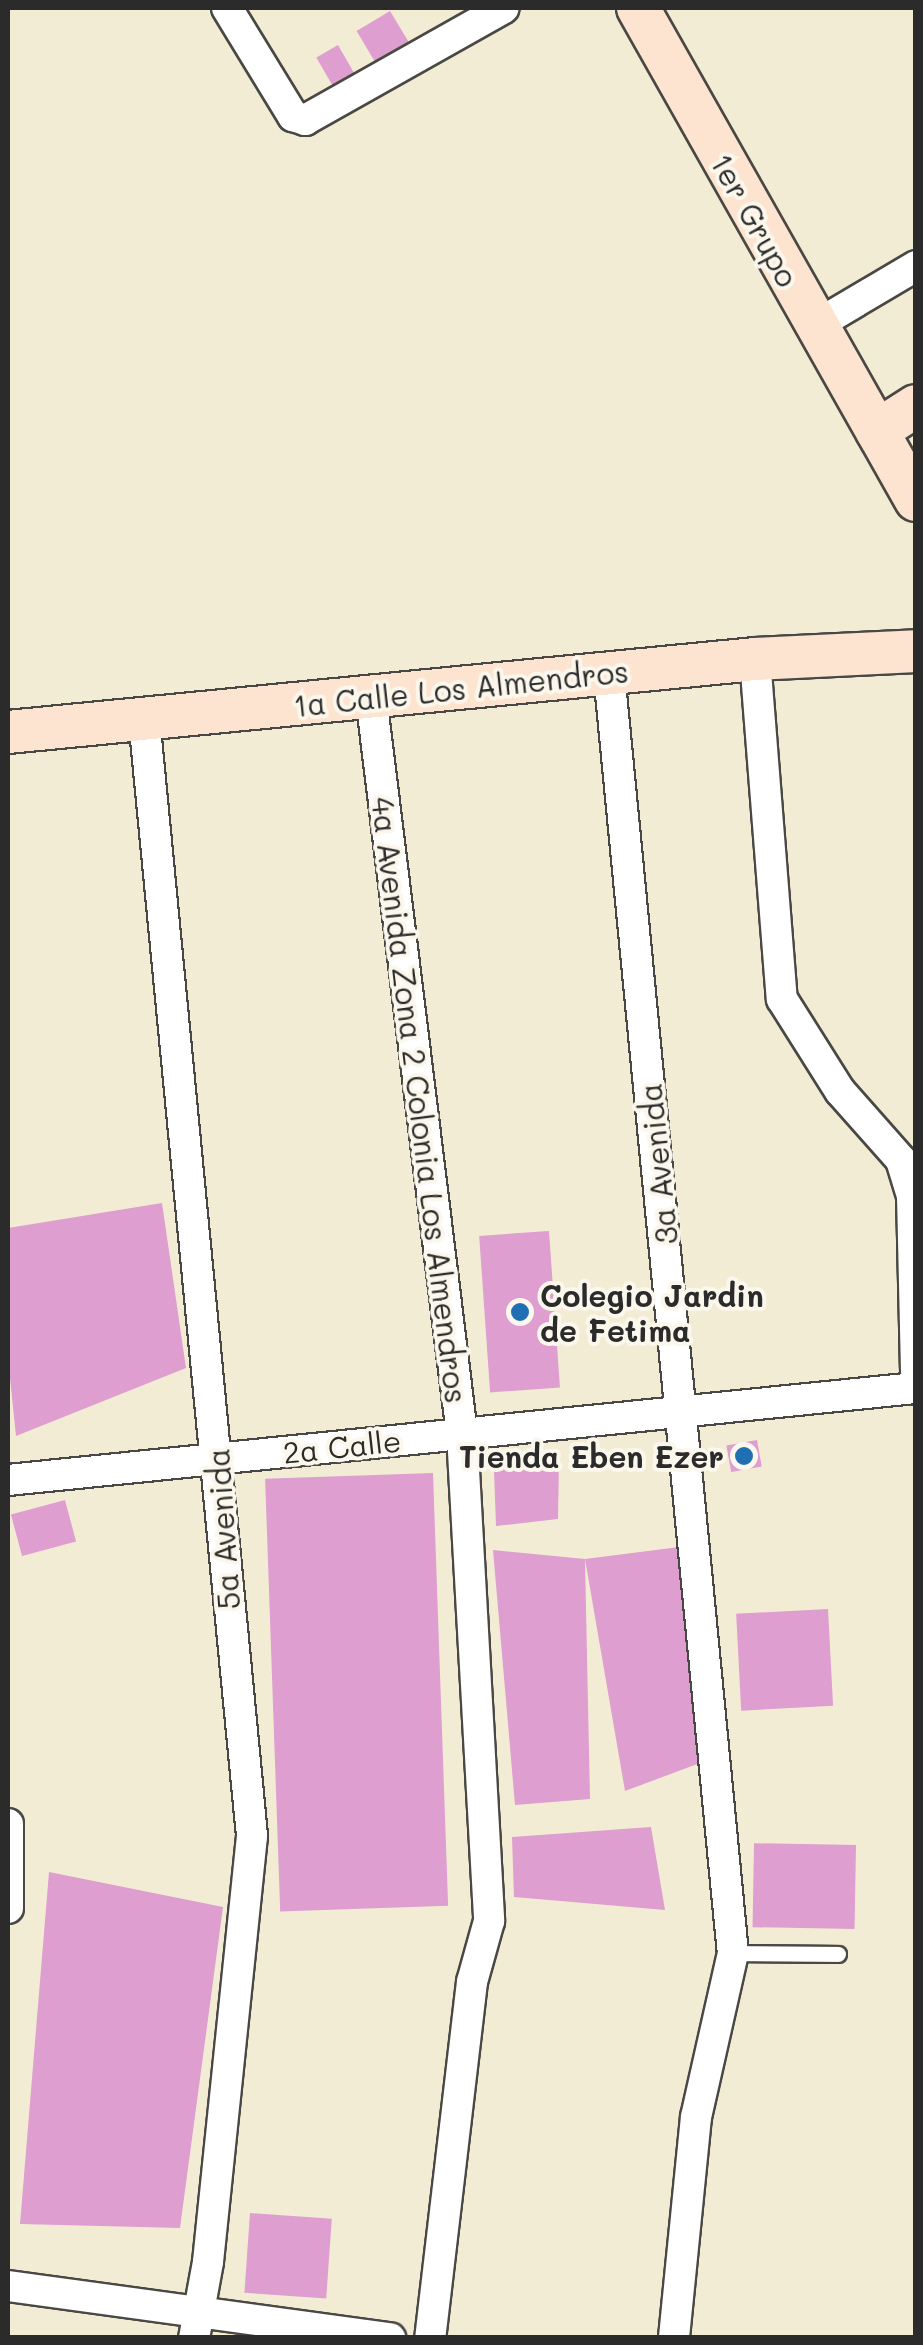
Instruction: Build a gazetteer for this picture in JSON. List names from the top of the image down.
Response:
{
  "streets": {
    "street": [
      "1er Grupo",
      "1a Calle Los Almendros",
      "4a Avenida Zona 2 Colonia Los Almendros",
      "3a Avenida",
      "2a Calle",
      "5a Avenida"
    ]
  },
  "crossings": [
    ["1a Calle Los Almendros", "4a Avenida Zona 2 Colonia Los Almendros"],
    ["1a Calle Los Almendros", "3a Avenida"],
    ["1a Calle Los Almendros", "5a Avenida"],
    ["4a Avenida Zona 2 Colonia Los Almendros", "2a Calle"],
    ["3a Avenida", "2a Calle"],
    ["2a Calle", "5a Avenida"]
  ],
  "places": ["Colegio Jardin de Fetima", "Tienda Eben Ezer"]
}
